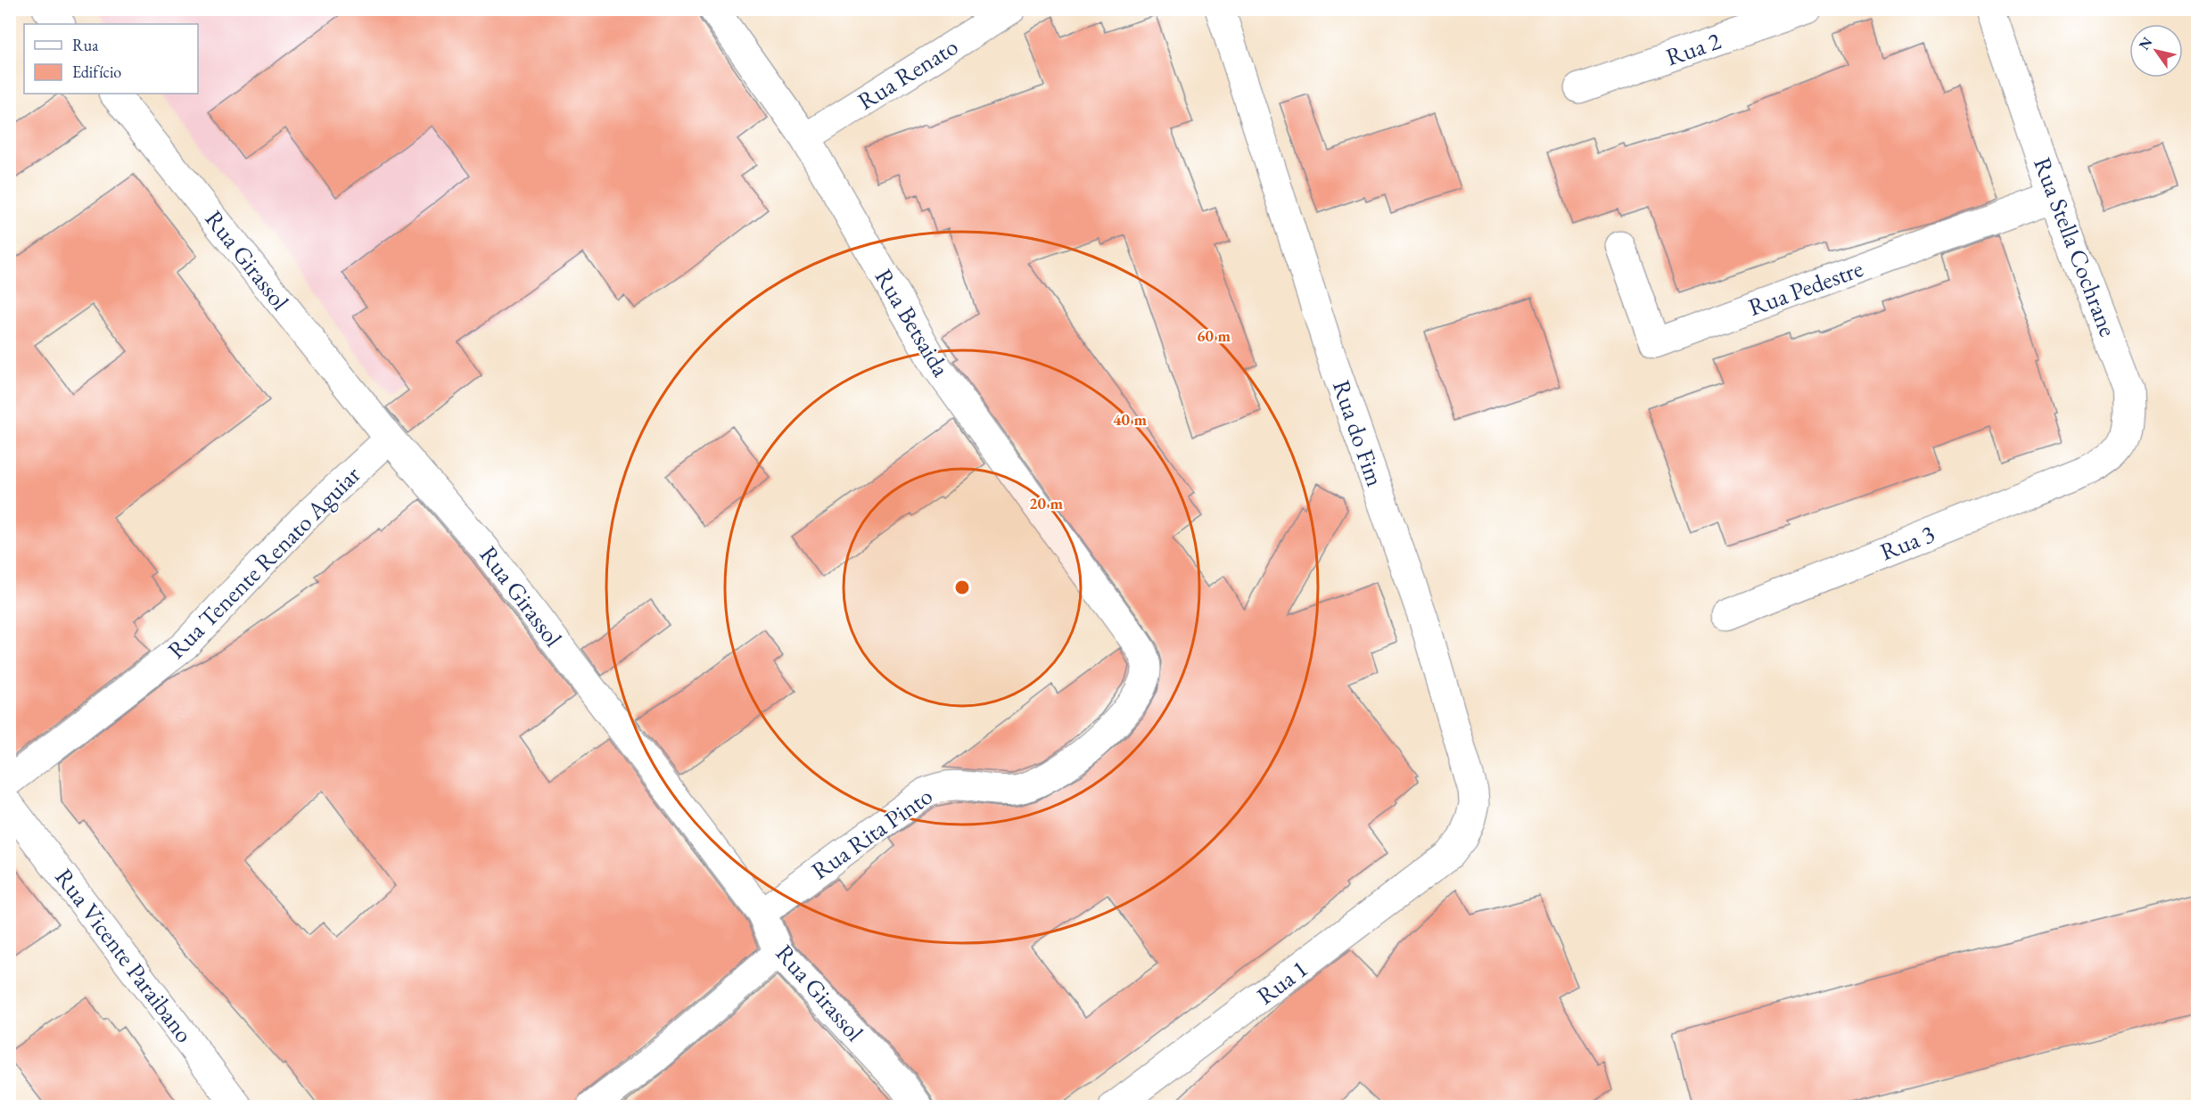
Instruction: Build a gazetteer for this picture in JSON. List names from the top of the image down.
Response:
{
  "streets": {
    "street": [
      "Rua 2",
      "Rua Renato",
      "Rua Stella Cochrane",
      "Rua Girassol",
      "Rua Pedestre",
      "Rua Betsaida",
      "Rua do Fim",
      "Rua 3",
      "Rua Tenente Renato Aguiar",
      "Rua Rita Pinto",
      "Rua Vicente Paraibano",
      "Rua 1"
    ]
  },
  "crossings": [
    ["Rua Renato", "Rua Betsaida"],
    ["Rua Stella Cochrane", "Rua Pedestre"],
    ["Rua Stella Cochrane", "Rua 3"],
    ["Rua Girassol", "Rua Tenente Renato Aguiar"],
    ["Rua Girassol", "Rua Rita Pinto"],
    ["Rua Betsaida", "Rua Rita Pinto"],
    ["Rua do Fim", "Rua 1"]
  ],
  "legend": ["Rua", "Edifício"],
  "north": "top left",
  "rings": ["60 m", "40 m", "20 m"]
}
